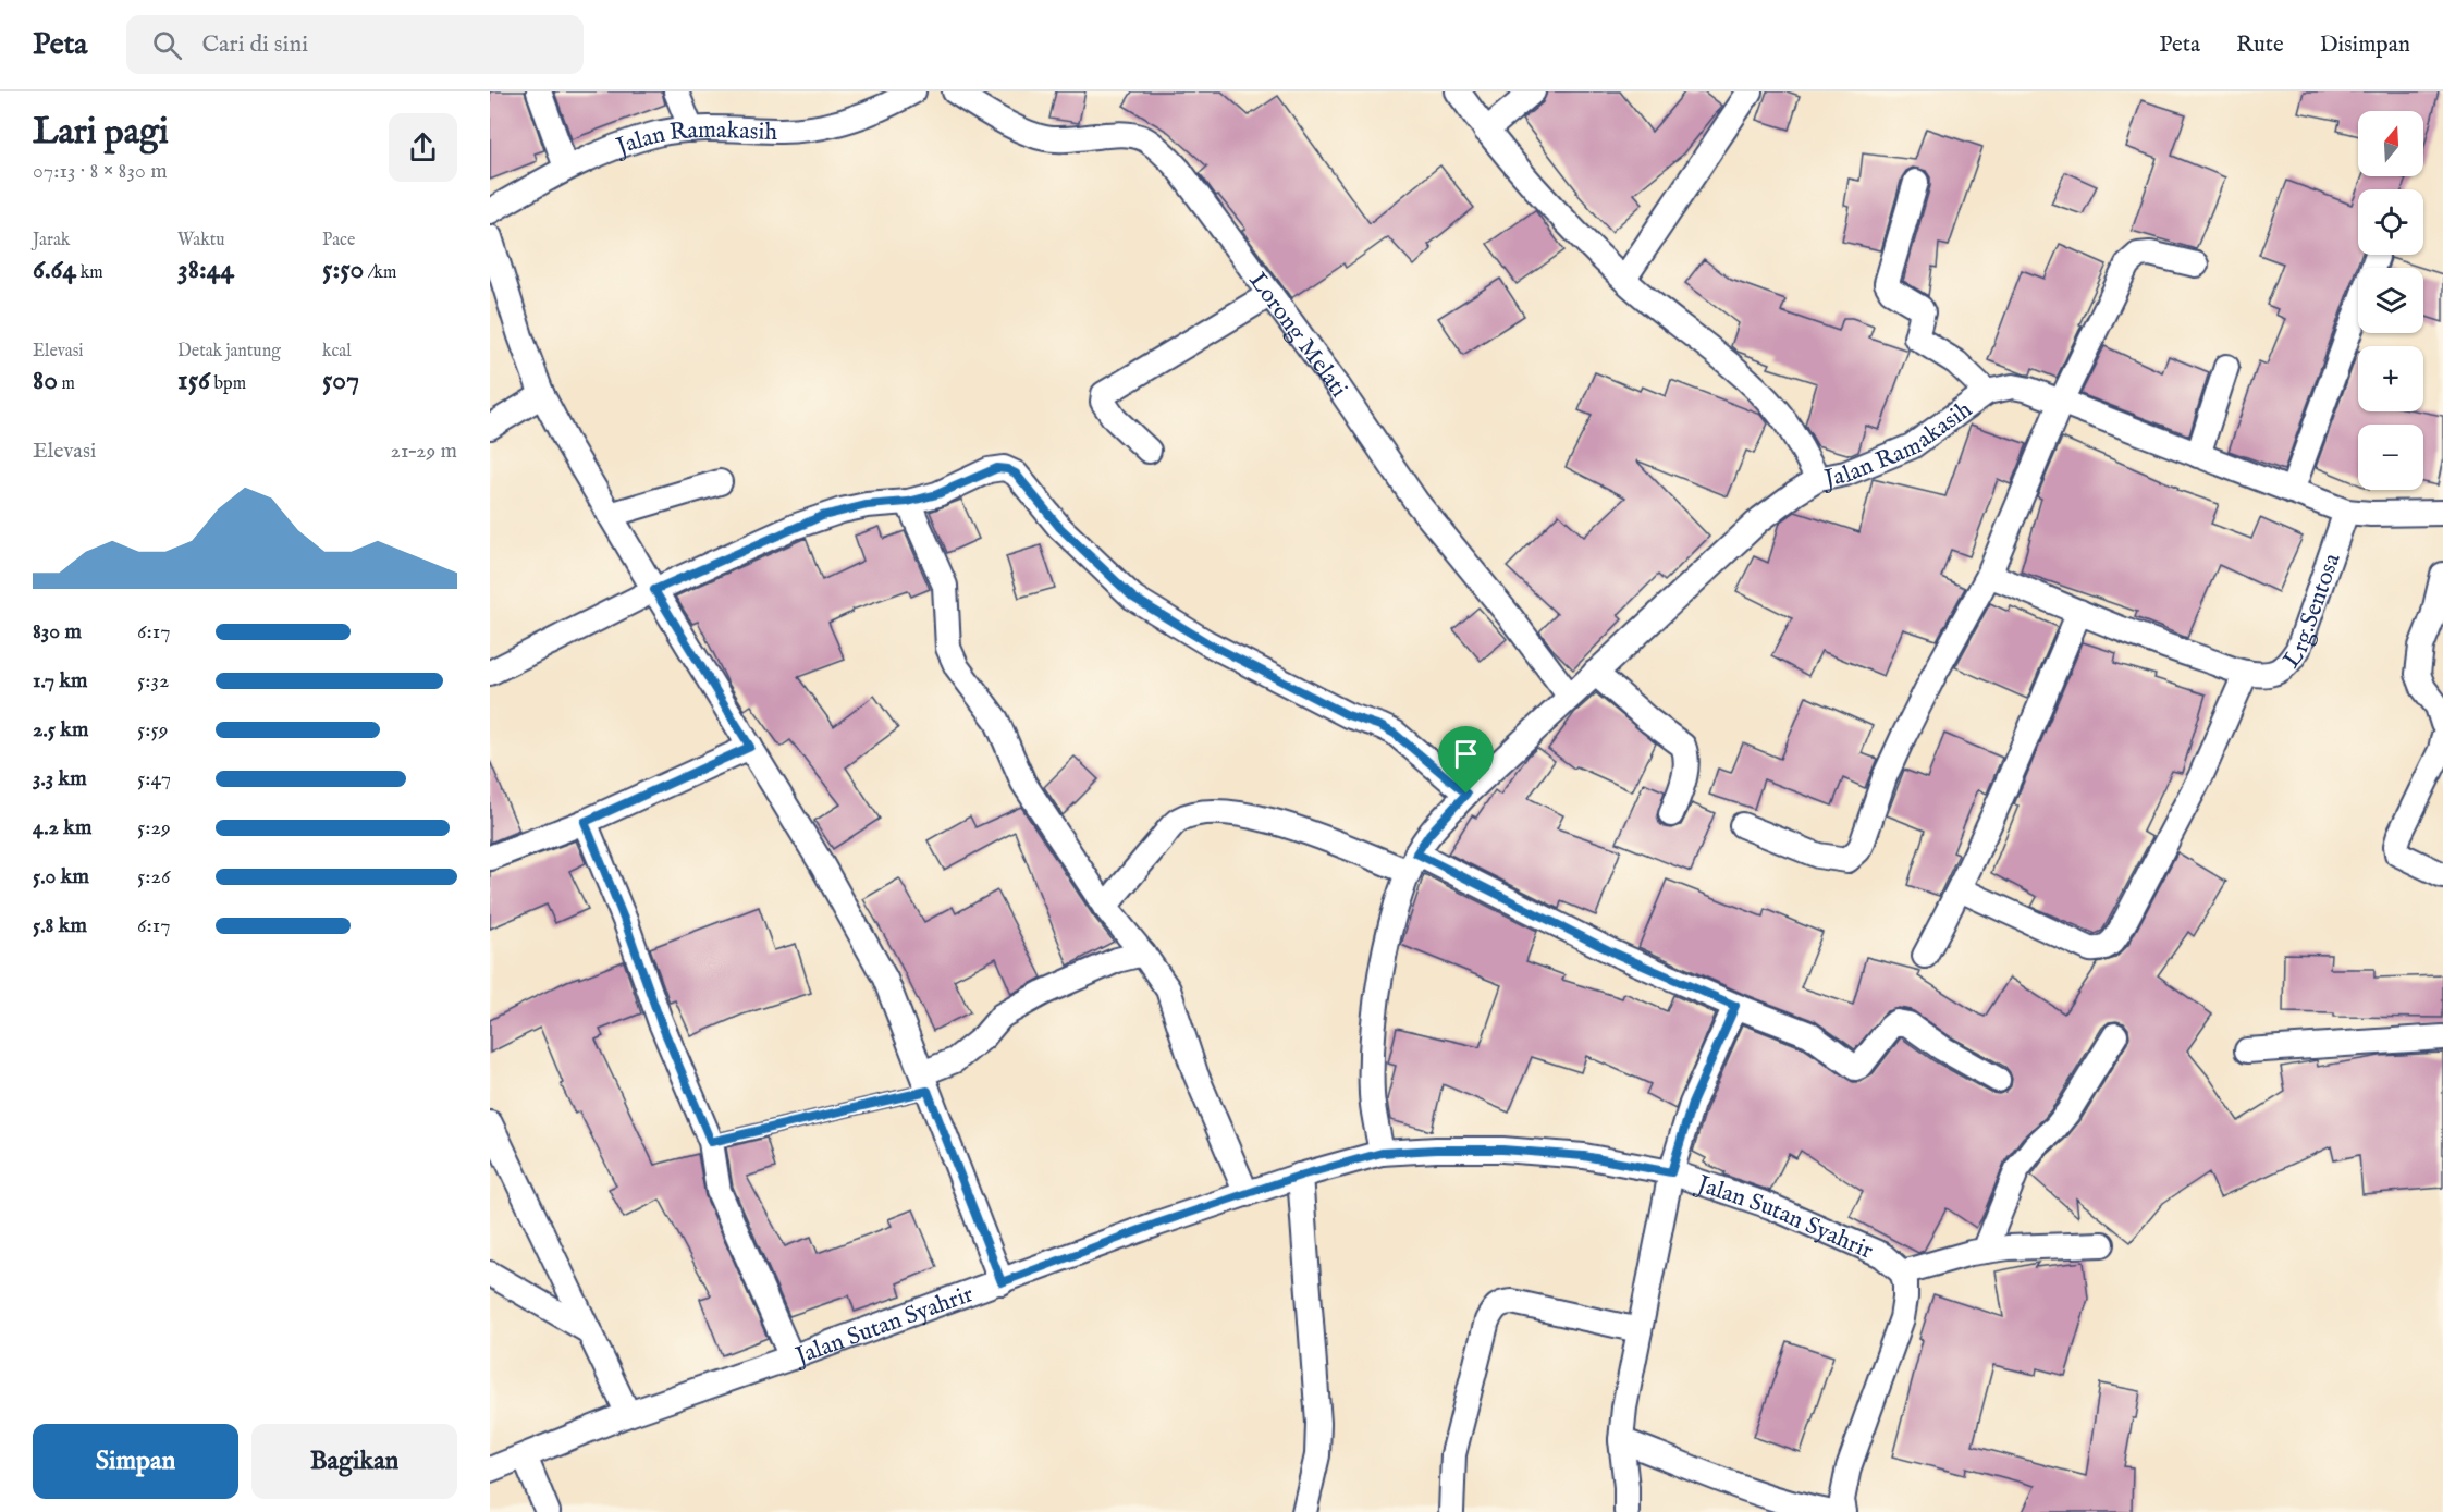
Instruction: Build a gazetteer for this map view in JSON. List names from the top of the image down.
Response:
{
  "streets": {
    "street": [
      "Jalan Ramakasih",
      "Lorong Melati",
      "Lrg.Sentosa",
      "Jalan Sutan Syahrir"
    ]
  },
  "crossings": [
    ["Jalan Ramakasih", "Lrg.Sentosa"]
  ],
  "north": "top",
  "page": {
    "header": "Peta",
    "search": "Cari di sini",
    "nav": ["Peta", "Rute", "Disimpan"],
    "heading": ["Lari pagi", "07:13 · 8 × 830 m"],
    "map_buttons": ["+", "−"],
    "stats": [
      ["Jarak", "6.64 km"],
      ["Waktu", "38:44"],
      ["Pace", "5:50 /km"],
      ["Elevasi", "80 m"],
      ["Detak jantung", "156 bpm"],
      ["kcal", "507"]
    ],
    "chart": ["Elevasi", "21–29 m"],
    "list": [
      {
        "name": "830 m",
        "note": "6:17"
      },
      {
        "name": "1.7 km",
        "note": "5:32"
      },
      {
        "name": "2.5 km",
        "note": "5:59"
      },
      {
        "name": "3.3 km",
        "note": "5:47"
      },
      {
        "name": "4.2 km",
        "note": "5:29"
      },
      {
        "name": "5.0 km",
        "note": "5:26"
      },
      {
        "name": "5.8 km",
        "note": "6:17"
      }
    ],
    "buttons": ["Simpan", "Bagikan"]
  }
}
